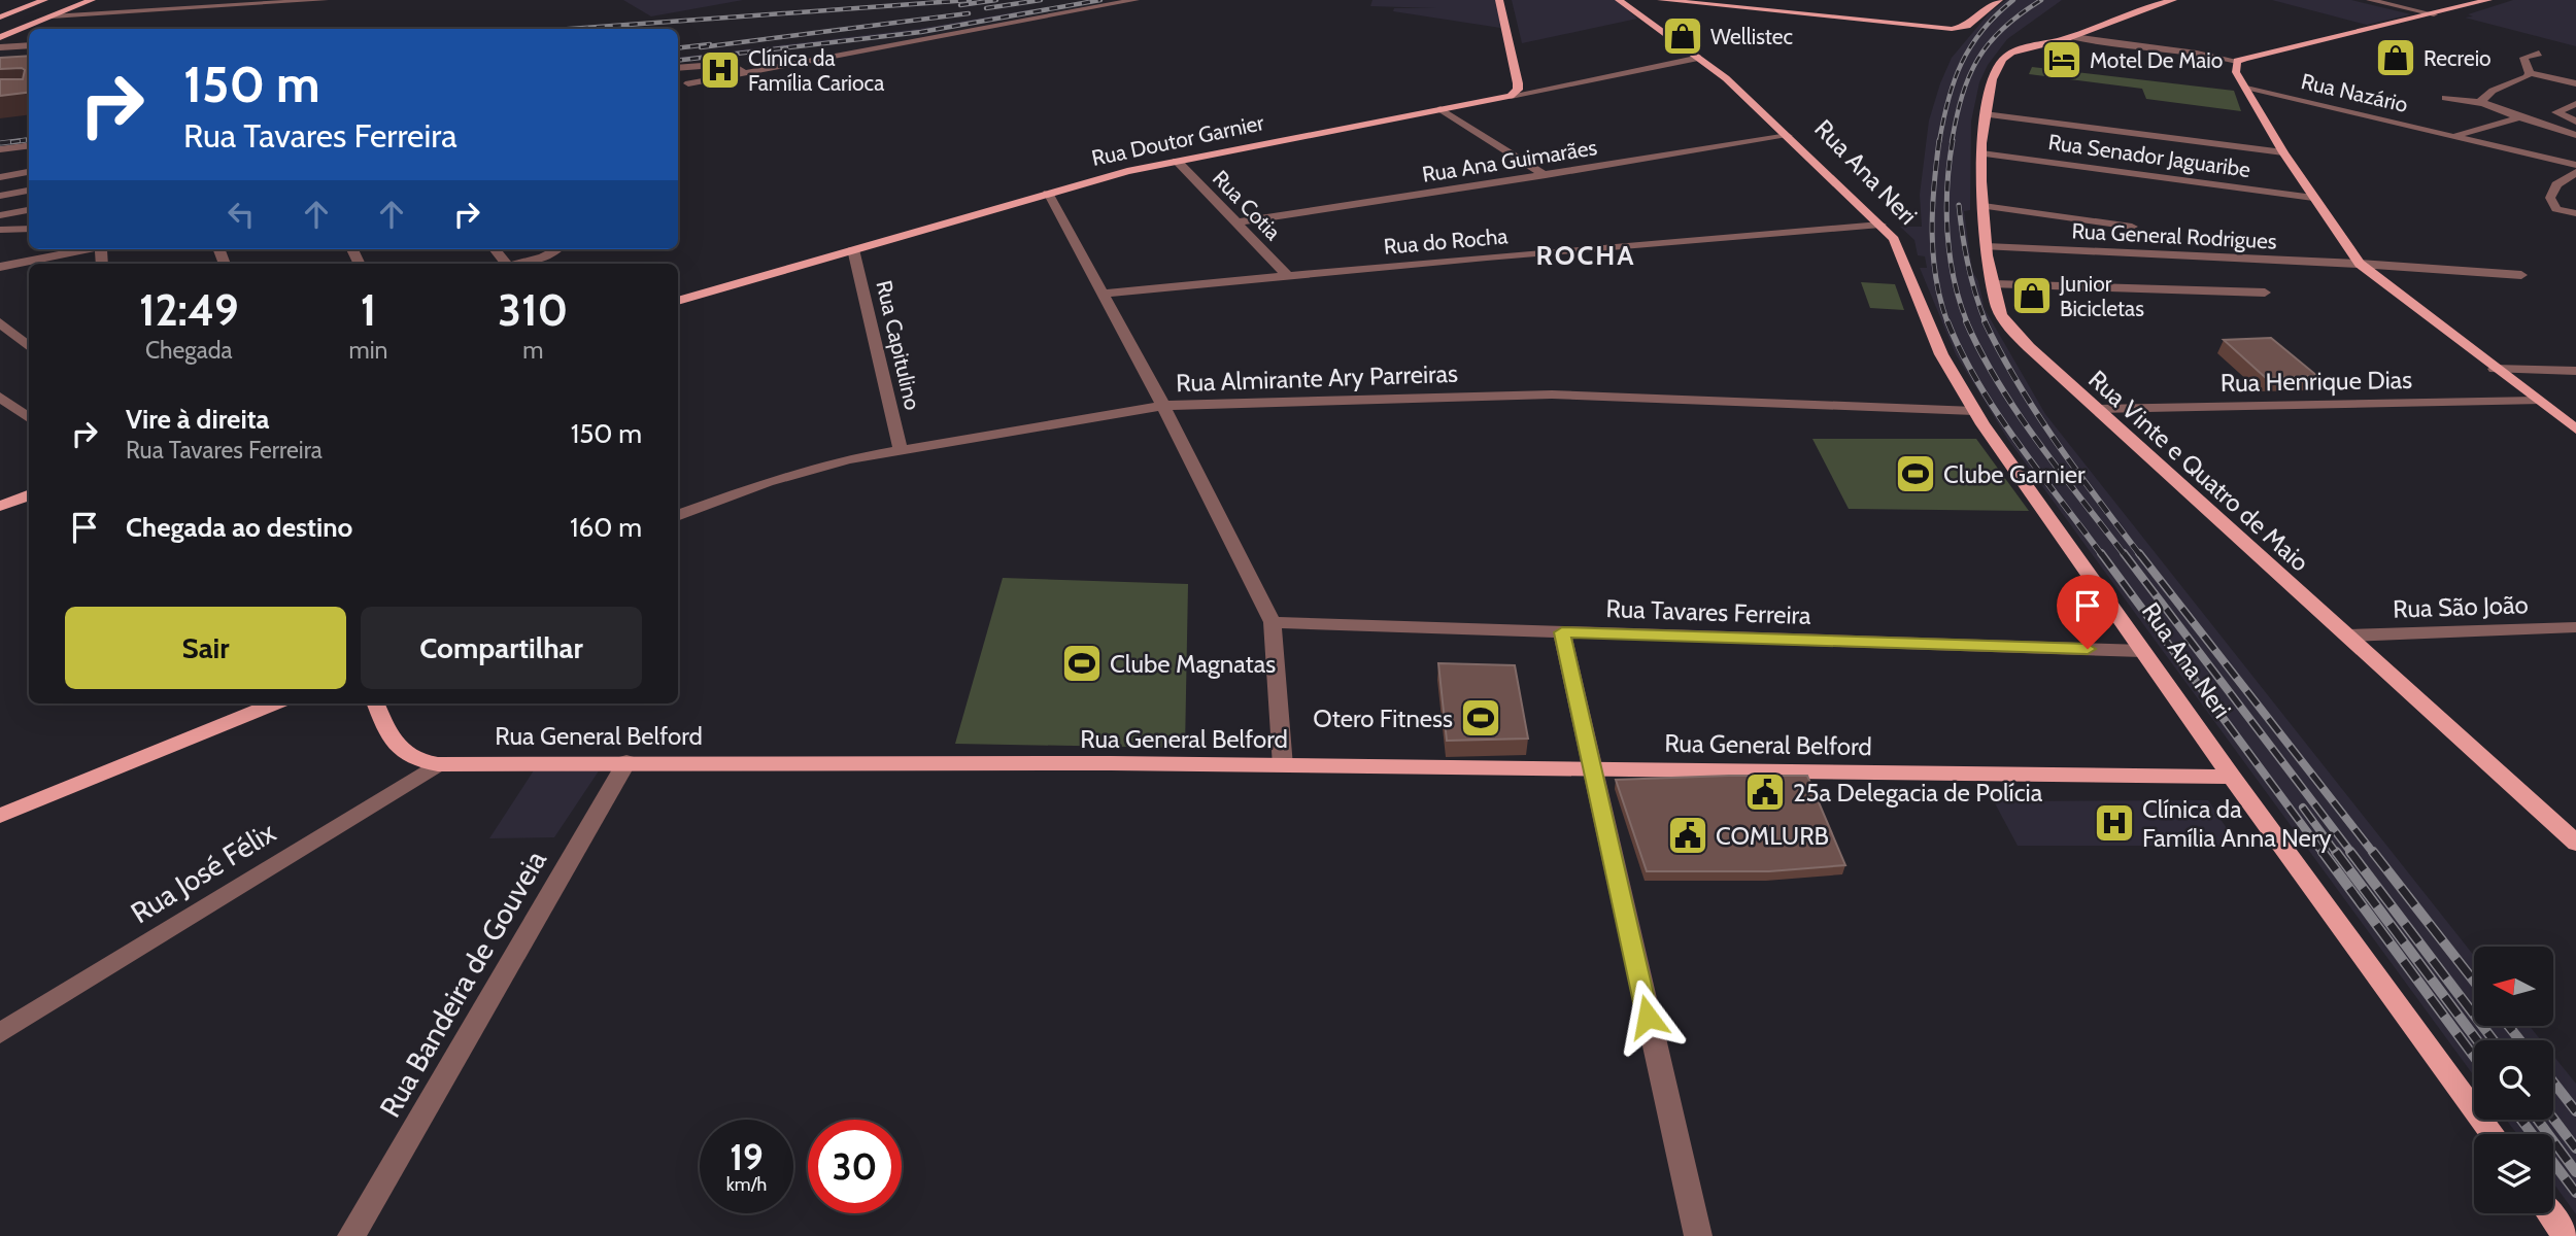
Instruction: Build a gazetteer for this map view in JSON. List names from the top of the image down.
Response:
{
  "streets": {
    "main road": [
      "Rua Doutor Garnier",
      "Rua Ana Neri",
      "Rua Vinte e Quatro de Maio",
      "Rua General Belford"
    ],
    "street": [
      "Rua Nazário",
      "Rua Senador Jaguaribe",
      "Rua Ana Guimarães",
      "Rua Cotia",
      "Rua General Rodrigues",
      "Rua do Rocha",
      "Rua Capitulino",
      "Rua Almirante Ary Parreiras",
      "Rua Henrique Dias",
      "Rua São João",
      "Rua Tavares Ferreira",
      "Rua José Félix",
      "Rua Bandeira de Gouveia"
    ]
  },
  "crossings": [
    ["Rua Doutor Garnier", "Rua Ana Neri"],
    ["Rua Doutor Garnier", "Rua Cotia"],
    ["Rua Doutor Garnier", "Rua Capitulino"],
    ["Rua Senador Jaguaribe", "Rua Vinte e Quatro de Maio"],
    ["Rua Ana Guimarães", "Rua Ana Neri"],
    ["Rua Ana Guimarães", "Rua Cotia"],
    ["Rua Ana Neri", "Rua do Rocha"],
    ["Rua Ana Neri", "Rua Almirante Ary Parreiras"],
    ["Rua Ana Neri", "Rua Tavares Ferreira"],
    ["Rua Ana Neri", "Rua General Belford"],
    ["Rua Cotia", "Rua do Rocha"],
    ["Rua General Rodrigues", "Rua Vinte e Quatro de Maio"],
    ["Rua Capitulino", "Rua Almirante Ary Parreiras"],
    ["Rua Henrique Dias", "Rua Vinte e Quatro de Maio"],
    ["Rua Vinte e Quatro de Maio", "Rua São João"],
    ["Rua General Belford", "Rua José Félix"],
    ["Rua General Belford", "Rua Bandeira de Gouveia"]
  ],
  "districts": ["ROCHA"],
  "places": {
    "shop": ["Wellistec", "Recreio", "Junior Bicicletas"],
    "hotel": ["Motel De Maio"],
    "hospital": ["Clínica da Família Carioca", "Clínica da Família Anna Nery"],
    "sports": ["Clube Garnier", "Clube Magnatas", "Otero Fitness"],
    "public building": ["25a Delegacia de Polícia", "COMLURB"]
  },
  "north": "left",
  "page": {
    "turn": ["150 m", "Rua Tavares Ferreira"],
    "eta": [
      "12:49",
      "Chegada",
      "1",
      "min",
      "310",
      "m"
    ],
    "list": [
      {
        "name": "Vire à direita",
        "note": "Rua Tavares Ferreira",
        "value": "150 m"
      },
      {
        "name": "Chegada ao destino",
        "value": "160 m"
      }
    ],
    "buttons": ["Sair", "Compartilhar"],
    "speed": "19 km/h",
    "limit": "30"
  }
}
